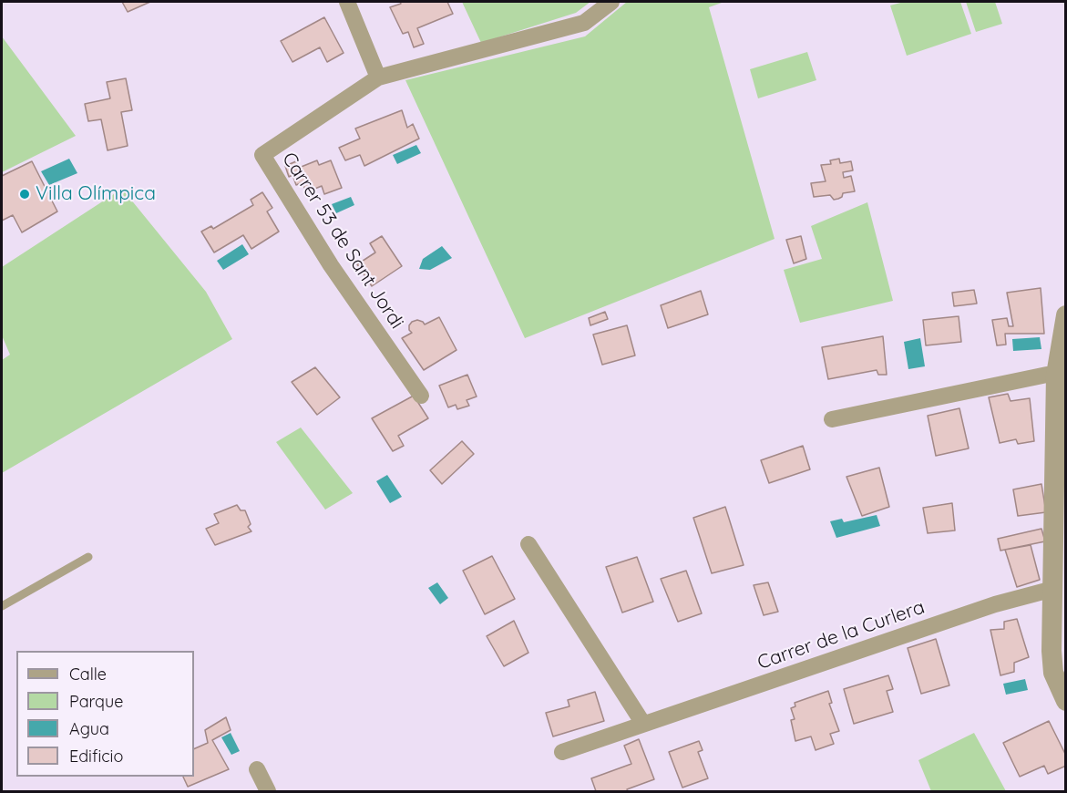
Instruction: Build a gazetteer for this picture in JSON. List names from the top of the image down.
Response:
{
  "streets": {
    "street": ["Carrer 53 de Sant Jordi", "Carrer de la Curlera"]
  },
  "places": ["Villa Olímpica"],
  "legend": [
    "Calle",
    "Parque",
    "Agua",
    "Edificio"
  ]
}
